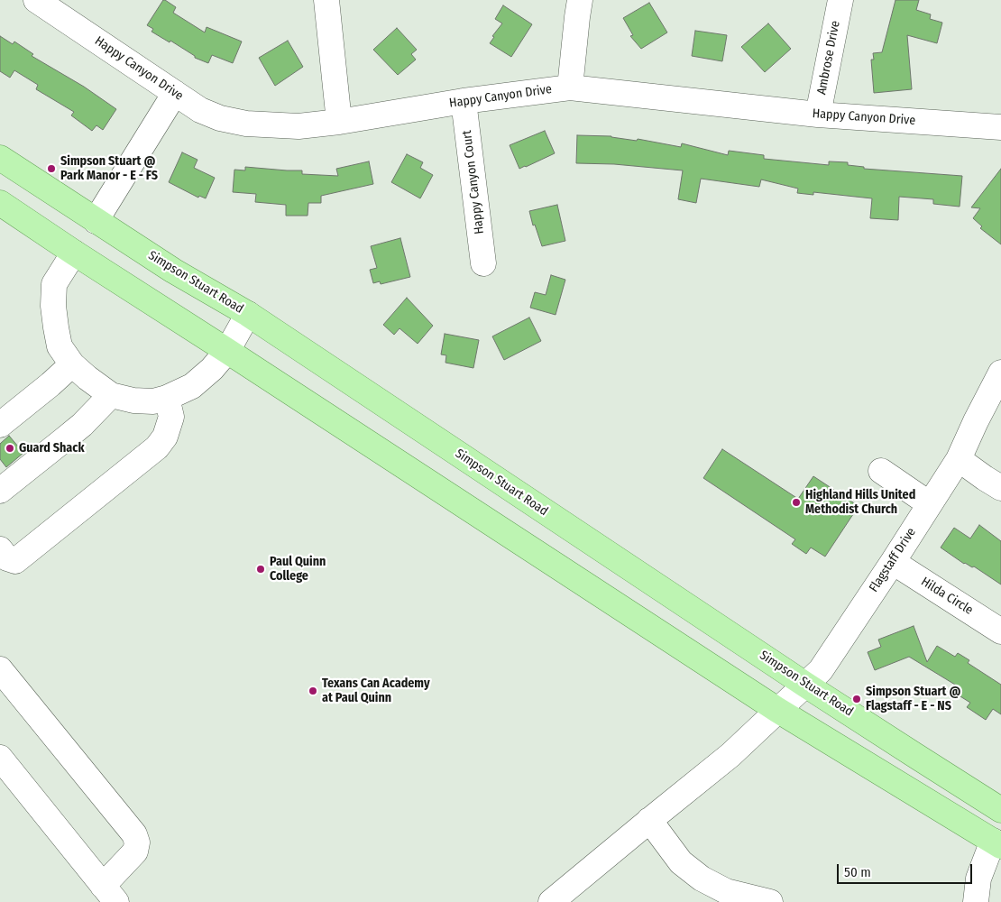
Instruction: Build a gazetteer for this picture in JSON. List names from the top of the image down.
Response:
{
  "streets": {
    "main road": ["Simpson Stuart Road"],
    "street": [
      "Ambrose Drive",
      "Happy Canyon Drive",
      "Happy Canyon Court",
      "Flagstaff Drive",
      "Hilda Circle"
    ]
  },
  "crossings": [
    ["Ambrose Drive", "Happy Canyon Drive"],
    ["Happy Canyon Drive", "Happy Canyon Court"],
    ["Simpson Stuart Road", "Flagstaff Drive"],
    ["Flagstaff Drive", "Hilda Circle"]
  ],
  "places": [
    "Simpson Stuart @ Park Manor - E - FS",
    "Guard Shack",
    "Highland Hills United Methodist Church",
    "Paul Quinn College",
    "Texans Can Academy at Paul Quinn",
    "Simpson Stuart @ Flagstaff - E - NS"
  ],
  "scale_bar": "50 m"
}
